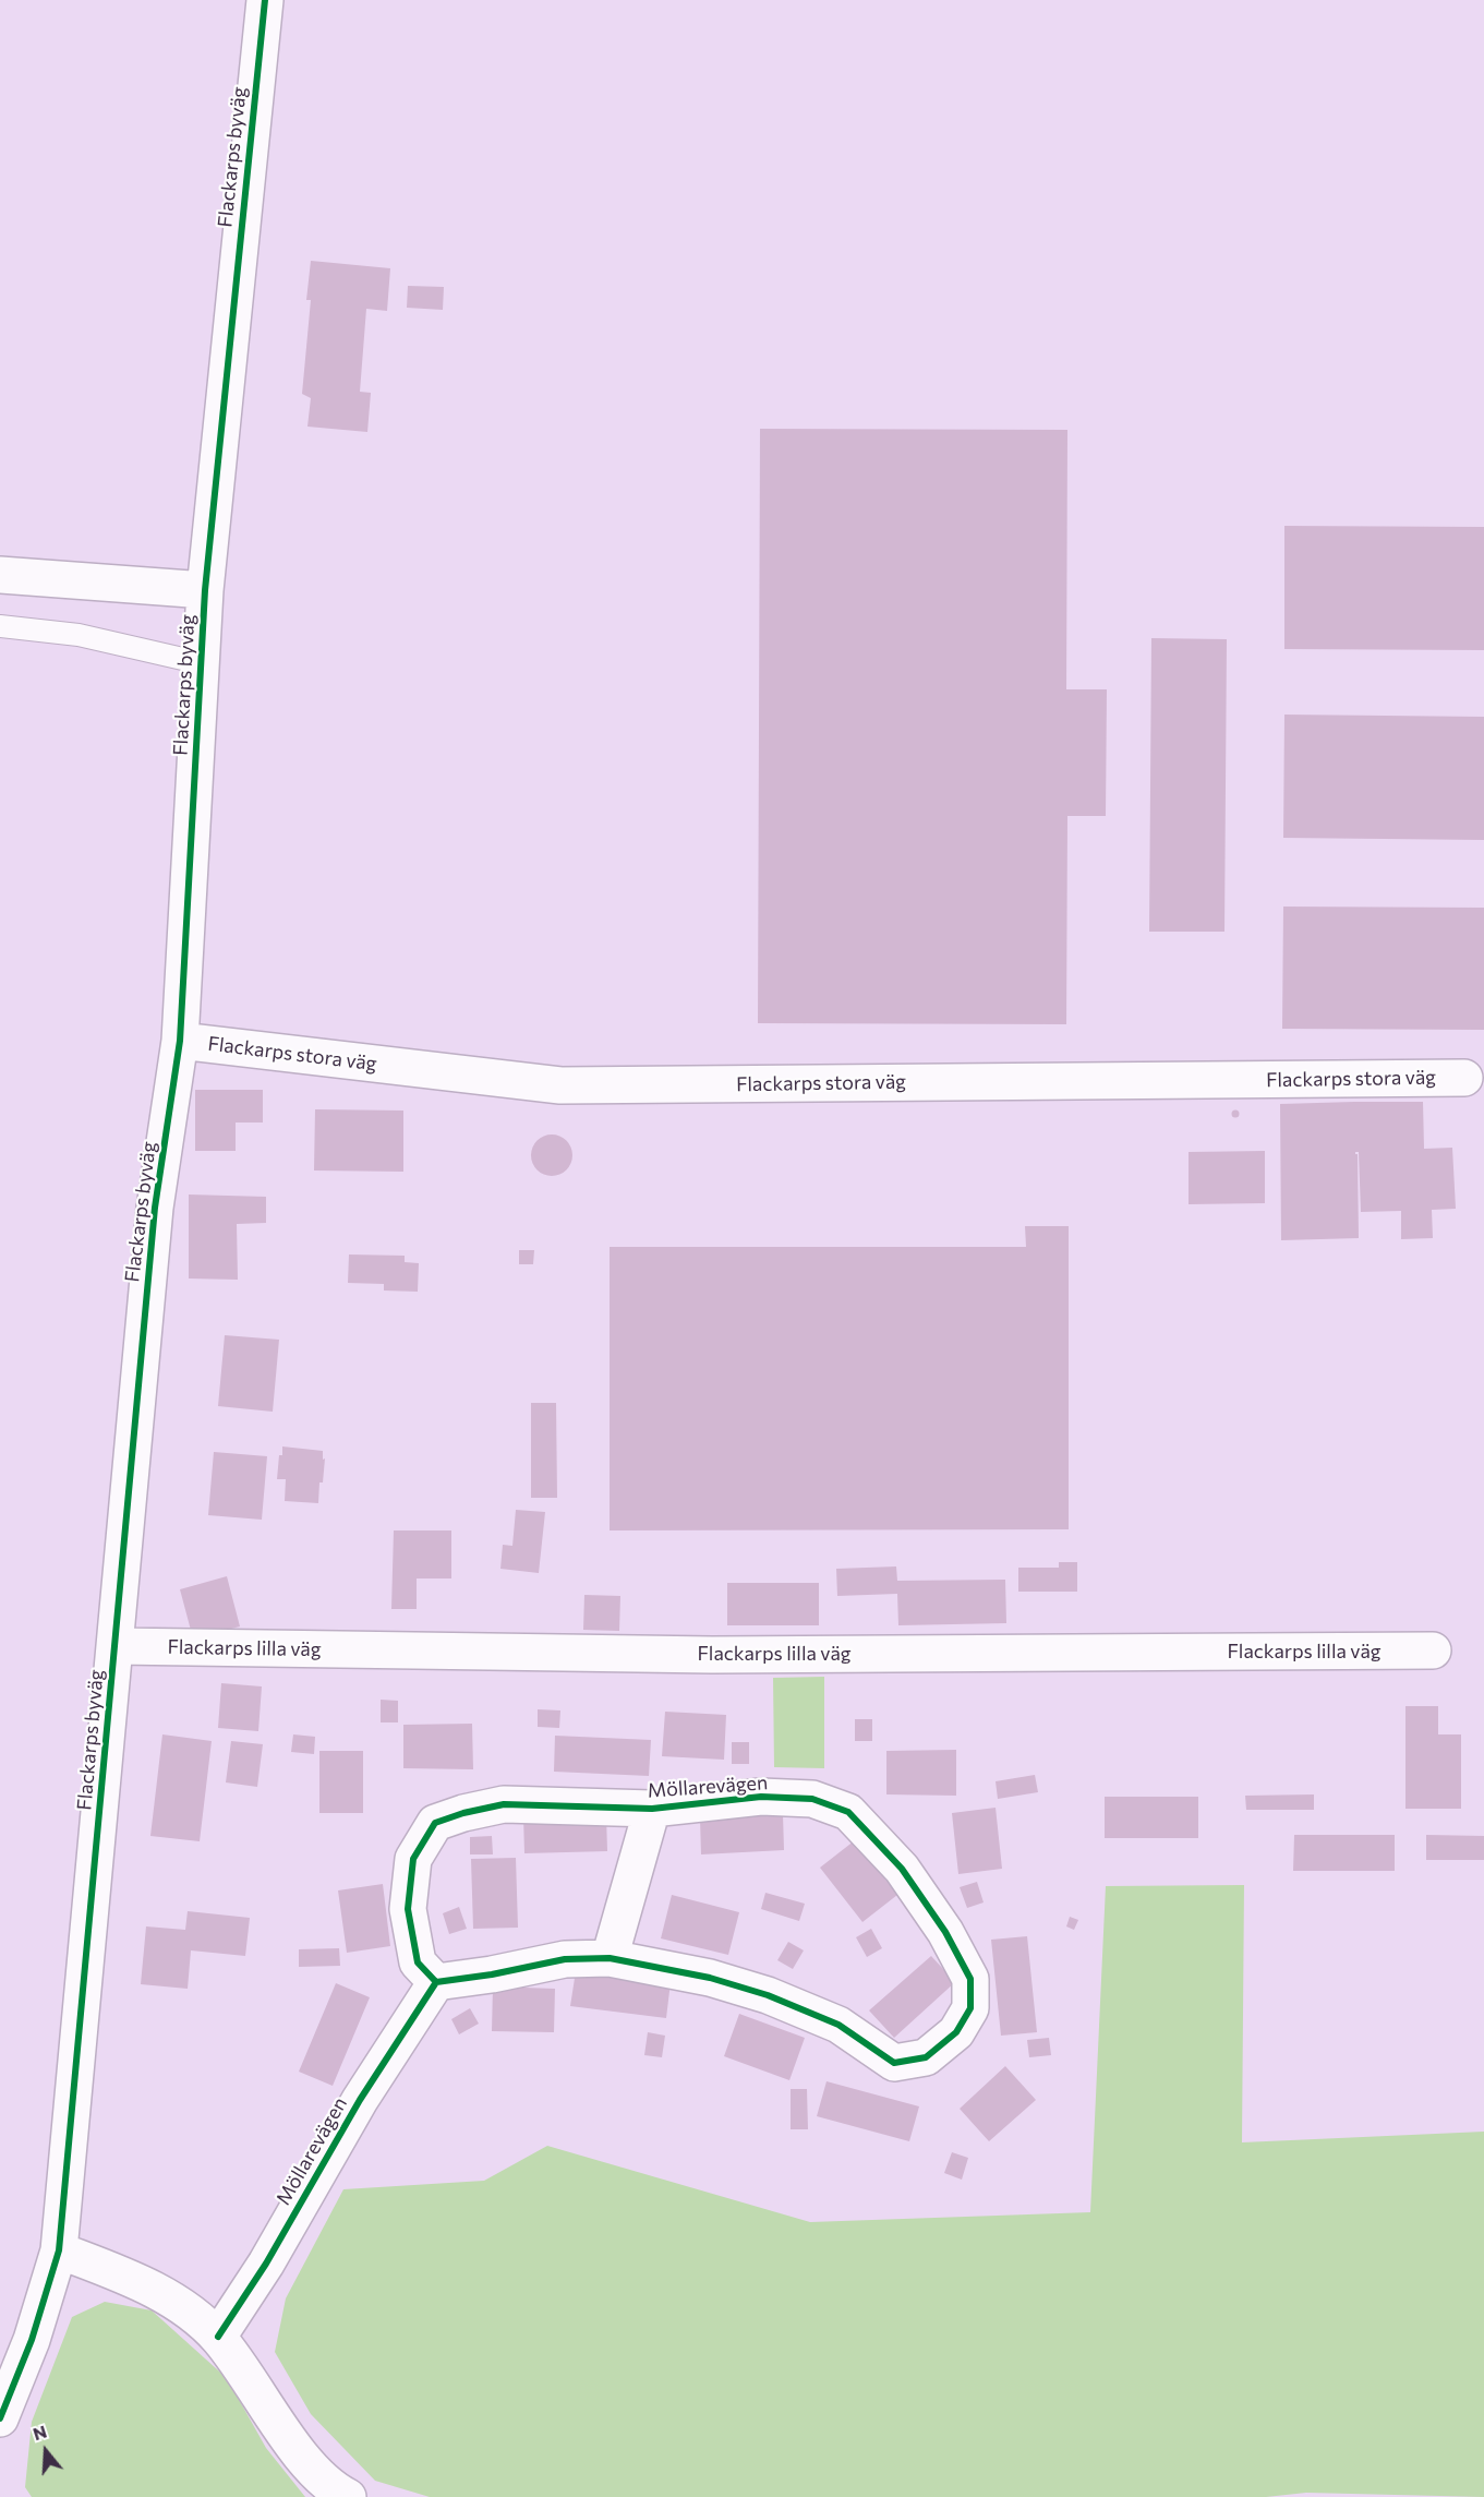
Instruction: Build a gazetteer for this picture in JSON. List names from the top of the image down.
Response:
{
  "streets": {
    "street": [
      "Flackarps byväg",
      "Flackarps stora väg",
      "Flackarps lilla väg",
      "Möllarevägen"
    ]
  },
  "crossings": [
    ["Flackarps byväg", "Flackarps stora väg"],
    ["Flackarps byväg", "Flackarps lilla väg"]
  ],
  "north": "top"
}
